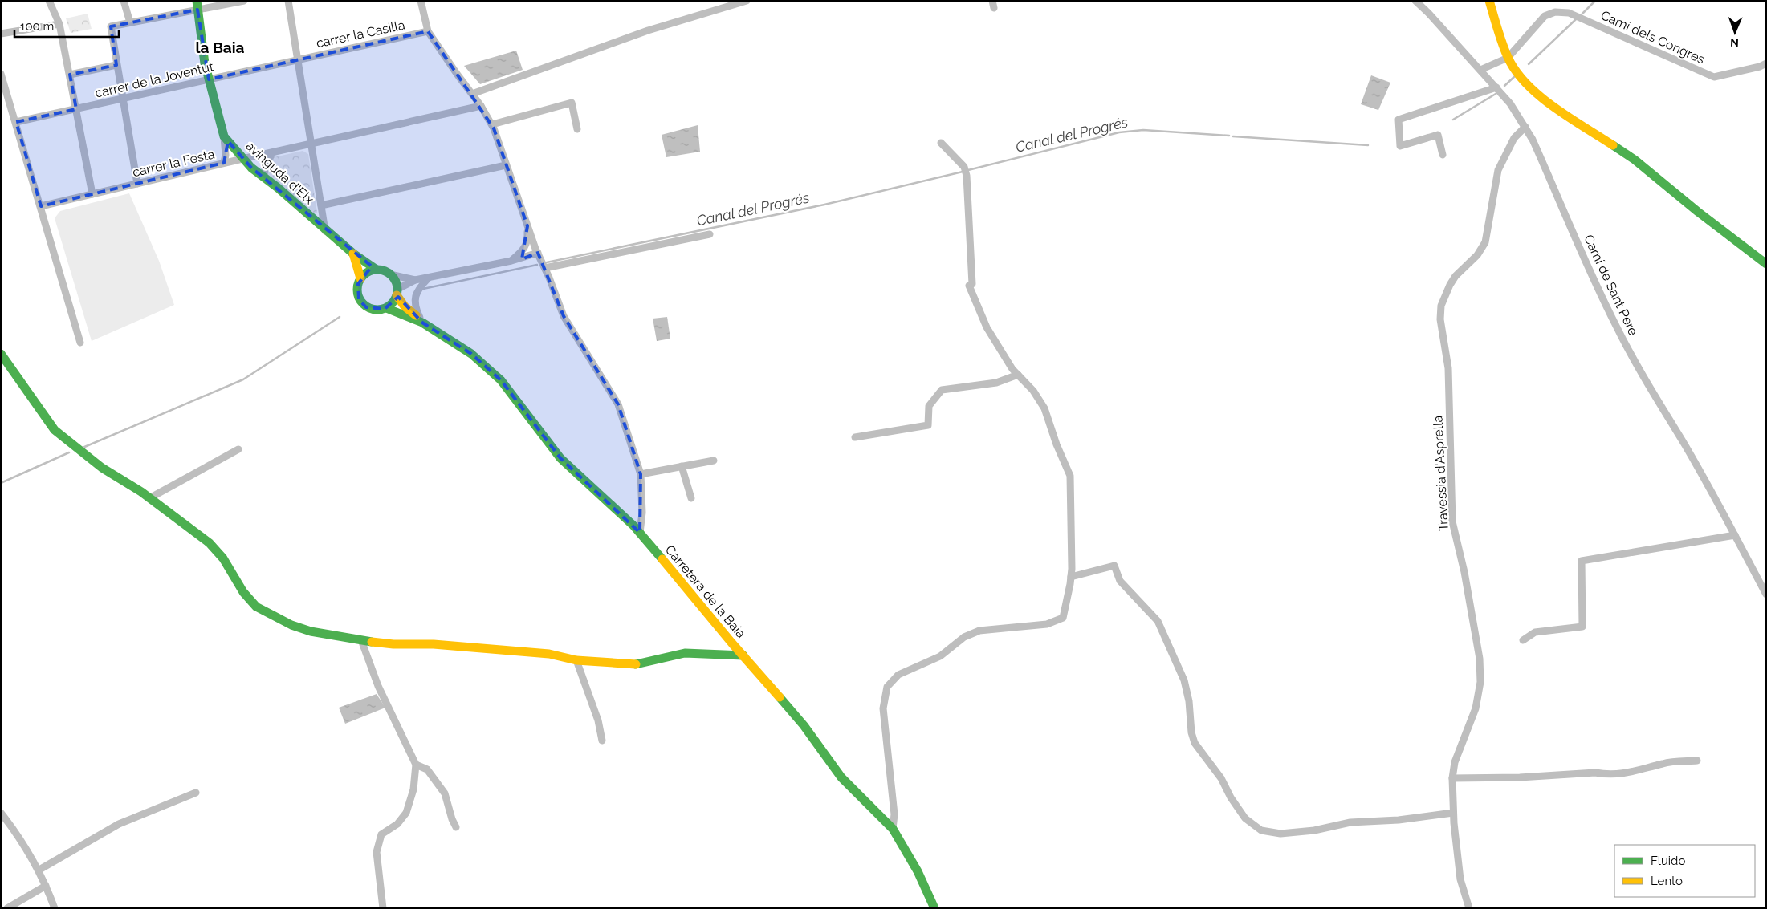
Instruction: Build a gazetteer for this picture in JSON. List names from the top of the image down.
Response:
{
  "streets": {
    "main road": ["avinguda d'Elx", "Carretera de la Baia"],
    "street": [
      "carrer la Casilla",
      "Camí dels Congres",
      "carrer de la Joventut",
      "carrer la Festa",
      "Camí de Sant Pere",
      "Travessia d'Asprella"
    ]
  },
  "crossings": [
    ["carrer la Casilla", "carrer de la Joventut"],
    ["Camí dels Congres", "Camí de Sant Pere"],
    ["carrer de la Joventut", "avinguda d'Elx"],
    ["carrer la Festa", "avinguda d'Elx"],
    ["avinguda d'Elx", "Carretera de la Baia"],
    ["Camí de Sant Pere", "Travessia d'Asprella"]
  ],
  "districts": ["la Baia"],
  "water": ["Canal del Progrés"],
  "legend": ["Fluido", "Lento"],
  "scale_bar": "100 m",
  "north": "bottom"
}
